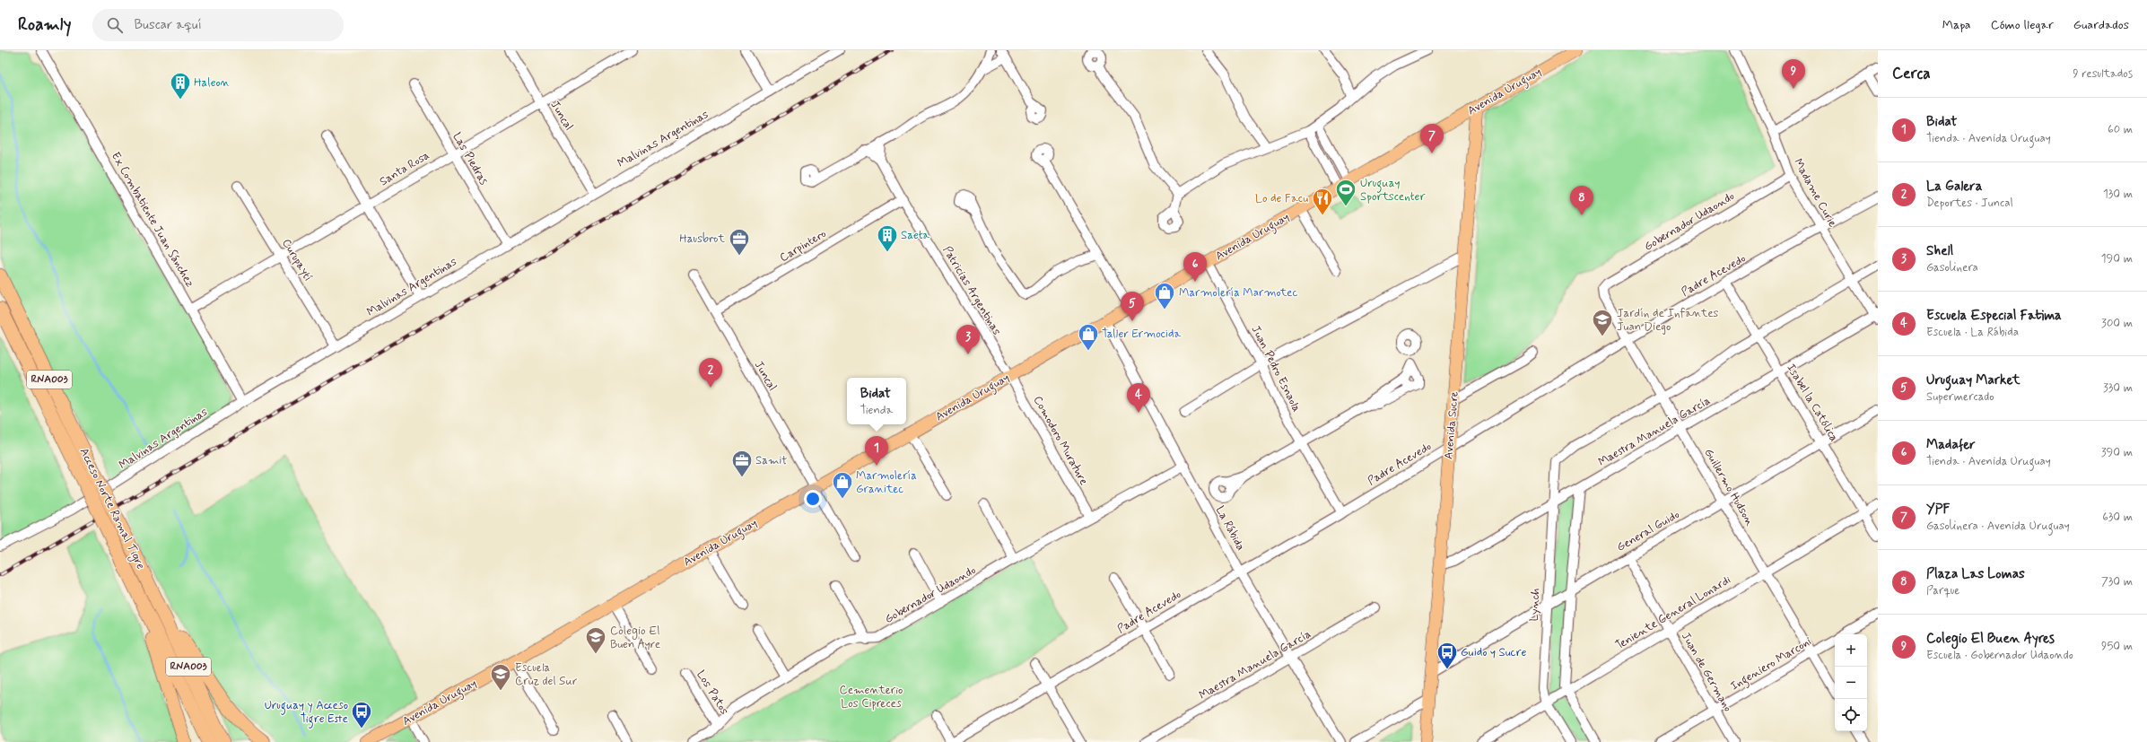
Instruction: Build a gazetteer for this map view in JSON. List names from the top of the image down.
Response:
{
  "streets": {
    "highway": ["RNA003", "Acceso Norte Ramal Tigre"],
    "main road": ["Avenida Uruguay", "Avenida Sucre"],
    "street": [
      "Juncal",
      "Malvinas Argentinas",
      "Las Piedras",
      "Santa Rosa",
      "Madame Curie",
      "Ex Combatiente Juan Sánchez",
      "Gobernador Udaondo",
      "Carpintero",
      "Curupaytí",
      "Padre Acevedo",
      "Patricias Argentinas",
      "Juan Pedro Esnaola",
      "Isabel la Católica",
      "Maestra Manuela García",
      "Comodoro Murature",
      "Guillermo Hudson",
      "La Rábida",
      "General Guido",
      "Lynch",
      "Teniente General Lonardi",
      "Ingeniero Marconi",
      "Juan de Germano",
      "Los Patos"
    ]
  },
  "crossings": [
    ["Avenida Uruguay", "Juncal"],
    ["Avenida Uruguay", "Patricias Argentinas"],
    ["Avenida Uruguay", "Juan Pedro Esnaola"],
    ["Avenida Uruguay", "Avenida Sucre"],
    ["Avenida Uruguay", "Comodoro Murature"],
    ["Avenida Uruguay", "La Rábida"],
    ["Juncal", "Malvinas Argentinas"],
    ["Juncal", "Santa Rosa"],
    ["Juncal", "Carpintero"],
    ["Malvinas Argentinas", "Las Piedras"],
    ["Malvinas Argentinas", "Ex Combatiente Juan Sánchez"],
    ["Malvinas Argentinas", "Curupaytí"],
    ["Las Piedras", "Santa Rosa"],
    ["Santa Rosa", "Ex Combatiente Juan Sánchez"],
    ["Santa Rosa", "Curupaytí"],
    ["Madame Curie", "Gobernador Udaondo"],
    ["Madame Curie", "Padre Acevedo"],
    ["Madame Curie", "Maestra Manuela García"],
    ["Gobernador Udaondo", "Comodoro Murature"],
    ["Gobernador Udaondo", "Guillermo Hudson"],
    ["Gobernador Udaondo", "La Rábida"],
    ["Gobernador Udaondo", "Los Patos"],
    ["Carpintero", "Patricias Argentinas"],
    ["Padre Acevedo", "Juan Pedro Esnaola"],
    ["Padre Acevedo", "Isabel la Católica"],
    ["Padre Acevedo", "Avenida Sucre"],
    ["Padre Acevedo", "Guillermo Hudson"],
    ["Padre Acevedo", "La Rábida"],
    ["Patricias Argentinas", "Comodoro Murature"],
    ["Isabel la Católica", "Maestra Manuela García"],
    ["Isabel la Católica", "General Guido"],
    ["Isabel la Católica", "Teniente General Lonardi"],
    ["Avenida Sucre", "Maestra Manuela García"],
    ["Avenida Sucre", "General Guido"],
    ["Maestra Manuela García", "Guillermo Hudson"],
    ["Maestra Manuela García", "La Rábida"],
    ["Maestra Manuela García", "Lynch"],
    ["Guillermo Hudson", "General Guido"],
    ["Guillermo Hudson", "Lynch"],
    ["Guillermo Hudson", "Teniente General Lonardi"],
    ["Guillermo Hudson", "Ingeniero Marconi"],
    ["General Guido", "Lynch"],
    ["General Guido", "Juan de Germano"],
    ["Lynch", "Teniente General Lonardi"],
    ["Teniente General Lonardi", "Juan de Germano"],
    ["Ingeniero Marconi", "Juan de Germano"]
  ],
  "parks": ["Cementerio Los Cipreces"],
  "places": {
    "building": ["Haleon", "Saeta"],
    "sports": ["Uruguay Sportscenter"],
    "restaurant": ["Lo de Facu"],
    "office": ["Hausbrot", "Samit"],
    "shop": ["Marmolería Marmotec", "Taller Ermocida", "Marmolería Granitec"],
    "school or university": ["Jardín de Infantes Juan Diego", "Colegio El Buen Ayre", "Escuela Cruz del Sur"],
    "bus stop": ["Guido y Sucre", "Uruguay y Acceso Tigre Este"]
  },
  "page": {
    "header": "Roamly",
    "search": "Buscar aquí",
    "nav": ["Mapa", "Cómo llegar", "Guardados"],
    "heading": ["Cerca", "9 resultados"],
    "pins": [
      "9",
      "7",
      "8",
      "6",
      "5",
      "3",
      "2",
      "4",
      "1"
    ],
    "list": [
      {
        "mark": "1",
        "name": "Bidat",
        "note": "Tienda · Avenida Uruguay",
        "value": "60 m"
      },
      {
        "mark": "2",
        "name": "La Galera",
        "note": "Deportes · Juncal",
        "value": "130 m"
      },
      {
        "mark": "3",
        "name": "Shell",
        "note": "Gasolinera",
        "value": "190 m"
      },
      {
        "mark": "4",
        "name": "Escuela Especial Fatima",
        "note": "Escuela · La Rábida",
        "value": "300 m"
      },
      {
        "mark": "5",
        "name": "Uruguay Market",
        "note": "Supermercado",
        "value": "330 m"
      },
      {
        "mark": "6",
        "name": "Madafer",
        "note": "Tienda · Avenida Uruguay",
        "value": "390 m"
      },
      {
        "mark": "7",
        "name": "YPF",
        "note": "Gasolinera · Avenida Uruguay",
        "value": "630 m"
      },
      {
        "mark": "8",
        "name": "Plaza Las Lomas",
        "note": "Parque",
        "value": "730 m"
      },
      {
        "mark": "9",
        "name": "Colegio El Buen Ayres",
        "note": "Escuela · Gobernador Udaondo",
        "value": "950 m"
      }
    ],
    "popup": ["Bidat", "Tienda"],
    "map_buttons": ["+", "−"]
  }
}
